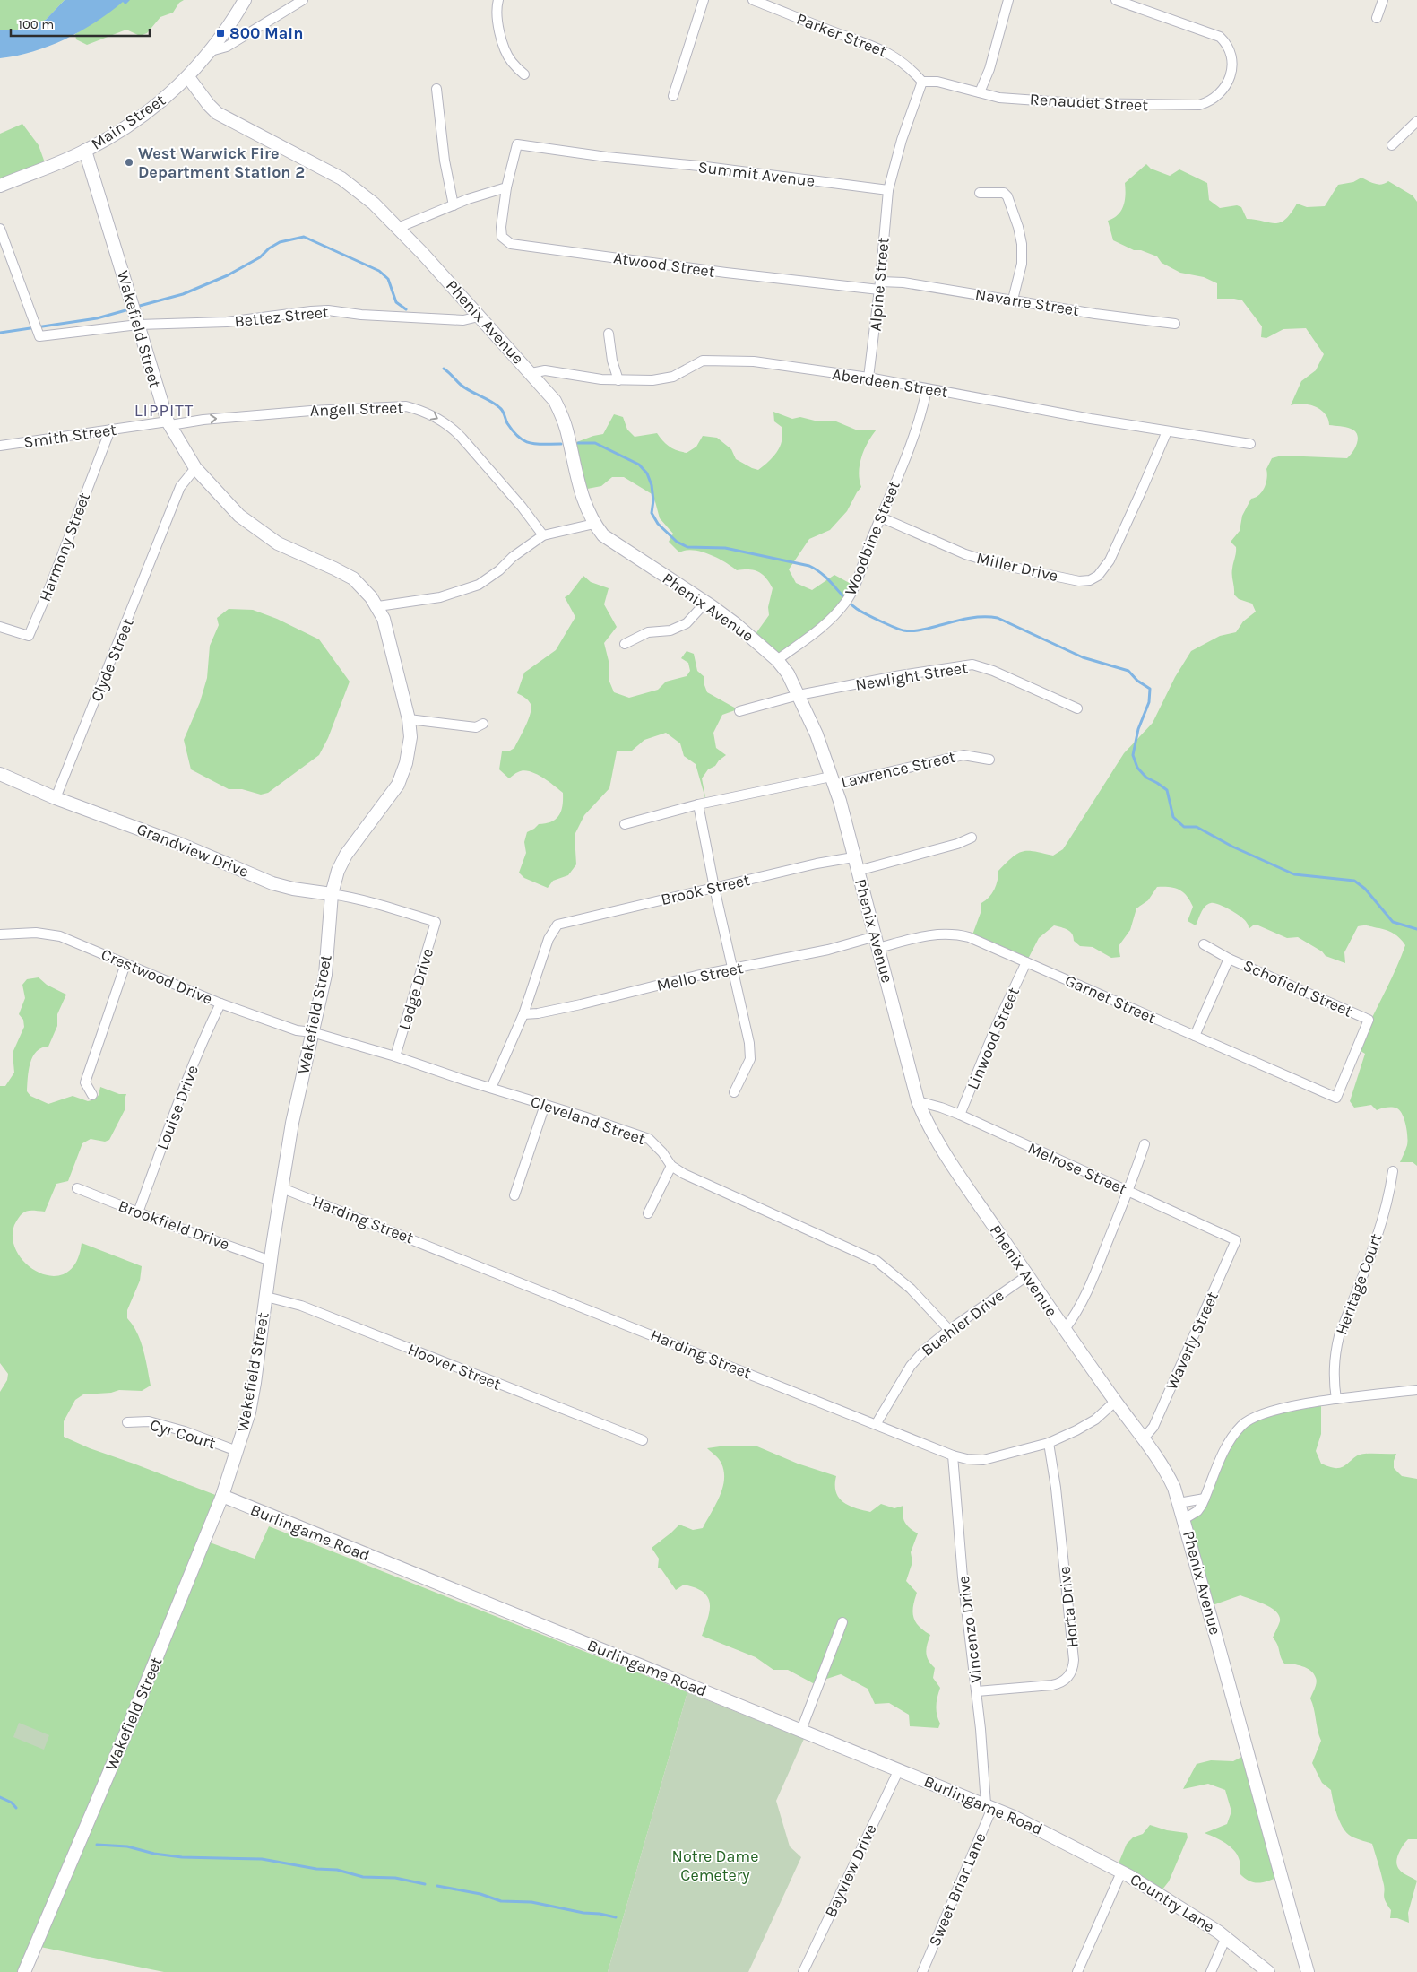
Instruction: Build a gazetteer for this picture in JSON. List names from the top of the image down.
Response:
{
  "streets": {
    "street": [
      "Parker Street",
      "Renaudet Street",
      "Main Street",
      "Summit Avenue",
      "Atwood Street",
      "Alpine Street",
      "Navarre Street",
      "Bettez Street",
      "Phenix Avenue",
      "Wakefield Street",
      "Aberdeen Street",
      "Angell Street",
      "Smith Street",
      "Woodbine Street",
      "Harmony Street",
      "Miller Drive",
      "Clyde Street",
      "Newlight Street",
      "Lawrence Street",
      "Grandview Drive",
      "Brook Street",
      "Crestwood Drive",
      "Mello Street",
      "Schofield Street",
      "Ledge Drive",
      "Garnet Street",
      "Linwood Street",
      "Louise Drive",
      "Cleveland Street",
      "Melrose Street",
      "Harding Street",
      "Brookfield Drive",
      "Heritage Court",
      "Buehler Drive",
      "Waverly Street",
      "Hoover Street",
      "Cyr Court",
      "Burlingame Road",
      "Horta Drive",
      "Vincenzo Drive",
      "Bayview Drive",
      "Sweet Briar Lane",
      "Country Lane"
    ]
  },
  "crossings": [
    ["Main Street", "Phenix Avenue"],
    ["Main Street", "Wakefield Street"],
    ["Summit Avenue", "Atwood Street"],
    ["Summit Avenue", "Alpine Street"],
    ["Atwood Street", "Alpine Street"],
    ["Atwood Street", "Navarre Street"],
    ["Alpine Street", "Navarre Street"],
    ["Alpine Street", "Aberdeen Street"],
    ["Bettez Street", "Phenix Avenue"],
    ["Bettez Street", "Wakefield Street"],
    ["Phenix Avenue", "Aberdeen Street"],
    ["Phenix Avenue", "Woodbine Street"],
    ["Phenix Avenue", "Newlight Street"],
    ["Phenix Avenue", "Lawrence Street"],
    ["Phenix Avenue", "Brook Street"],
    ["Phenix Avenue", "Mello Street"],
    ["Phenix Avenue", "Garnet Street"],
    ["Phenix Avenue", "Melrose Street"],
    ["Phenix Avenue", "Harding Street"],
    ["Phenix Avenue", "Buehler Drive"],
    ["Phenix Avenue", "Waverly Street"],
    ["Wakefield Street", "Angell Street"],
    ["Wakefield Street", "Smith Street"],
    ["Wakefield Street", "Clyde Street"],
    ["Wakefield Street", "Grandview Drive"],
    ["Wakefield Street", "Crestwood Drive"],
    ["Wakefield Street", "Ledge Drive"],
    ["Wakefield Street", "Cleveland Street"],
    ["Wakefield Street", "Harding Street"],
    ["Wakefield Street", "Brookfield Drive"],
    ["Wakefield Street", "Hoover Street"],
    ["Wakefield Street", "Cyr Court"],
    ["Wakefield Street", "Burlingame Road"],
    ["Aberdeen Street", "Woodbine Street"],
    ["Aberdeen Street", "Miller Drive"],
    ["Angell Street", "Smith Street"],
    ["Smith Street", "Harmony Street"],
    ["Woodbine Street", "Miller Drive"],
    ["Clyde Street", "Grandview Drive"],
    ["Grandview Drive", "Ledge Drive"],
    ["Brook Street", "Mello Street"],
    ["Crestwood Drive", "Louise Drive"],
    ["Crestwood Drive", "Cleveland Street"],
    ["Mello Street", "Garnet Street"],
    ["Schofield Street", "Garnet Street"],
    ["Ledge Drive", "Cleveland Street"],
    ["Garnet Street", "Linwood Street"],
    ["Linwood Street", "Melrose Street"],
    ["Louise Drive", "Brookfield Drive"],
    ["Cleveland Street", "Buehler Drive"],
    ["Melrose Street", "Waverly Street"],
    ["Harding Street", "Buehler Drive"],
    ["Harding Street", "Horta Drive"],
    ["Harding Street", "Vincenzo Drive"],
    ["Burlingame Road", "Vincenzo Drive"],
    ["Burlingame Road", "Bayview Drive"],
    ["Burlingame Road", "Sweet Briar Lane"],
    ["Burlingame Road", "Country Lane"],
    ["Horta Drive", "Vincenzo Drive"],
    ["Vincenzo Drive", "Sweet Briar Lane"]
  ],
  "one_way": ["Angell Street"],
  "districts": ["LIPPITT"],
  "parks": ["Notre Dame Cemetery"],
  "places": {
    "transit": ["800 Main"],
    "other": ["West Warwick Fire Department Station 2"]
  },
  "scale_bar": "100 m"
}
